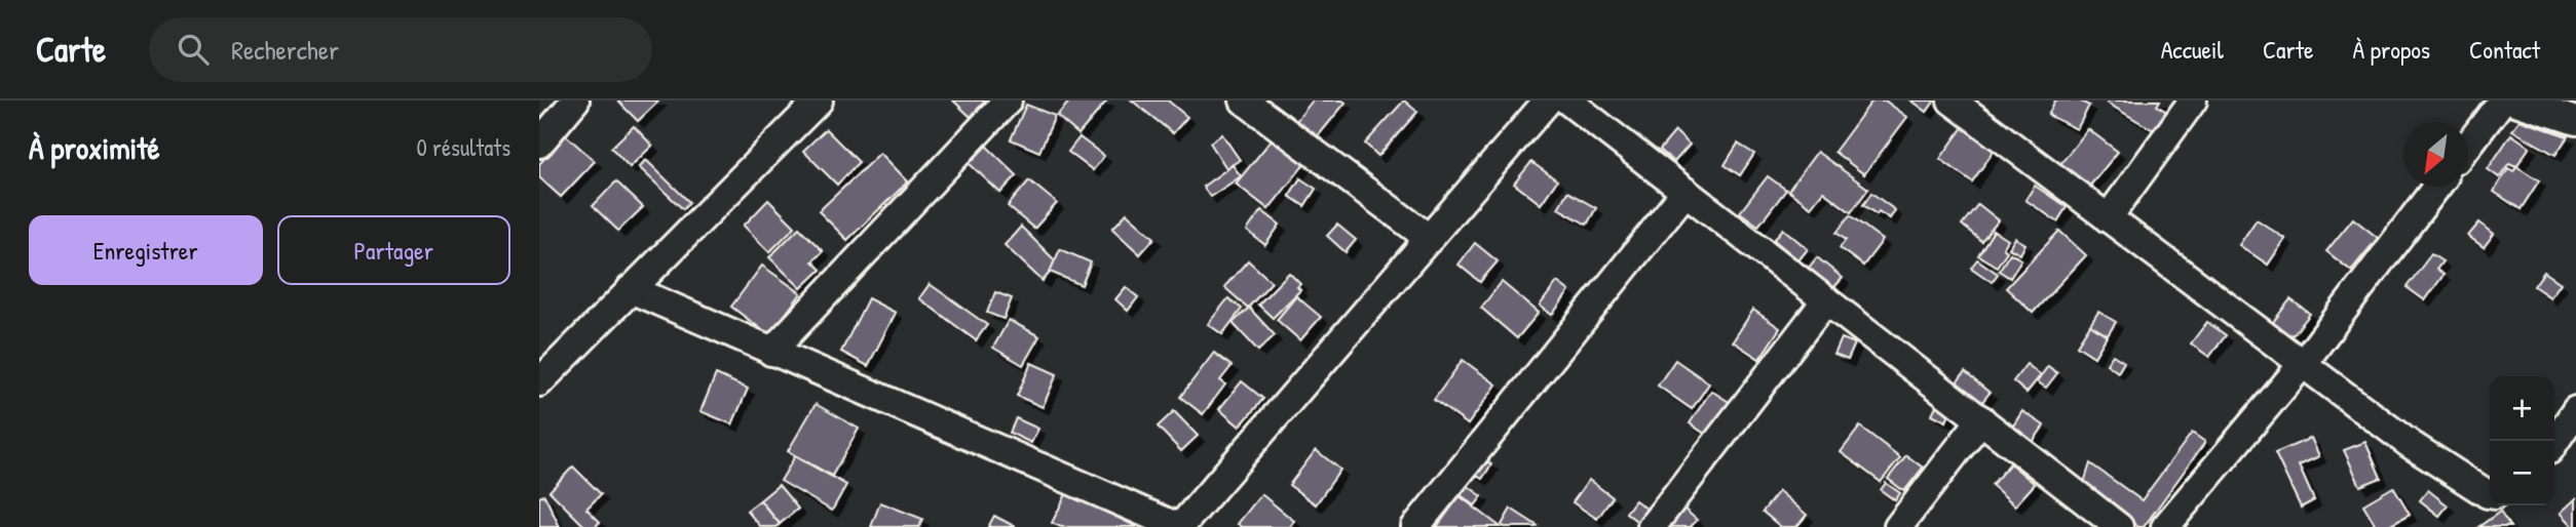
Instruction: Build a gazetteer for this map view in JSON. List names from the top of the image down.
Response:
{
  "north": "bottom left",
  "page": {
    "header": "Carte",
    "search": "Rechercher",
    "nav": [
      "Accueil",
      "Carte",
      "À propos",
      "Contact"
    ],
    "heading": ["À proximité", "0 résultats"],
    "buttons": ["Enregistrer", "Partager"],
    "map_buttons": ["+", "−"]
  }
}
